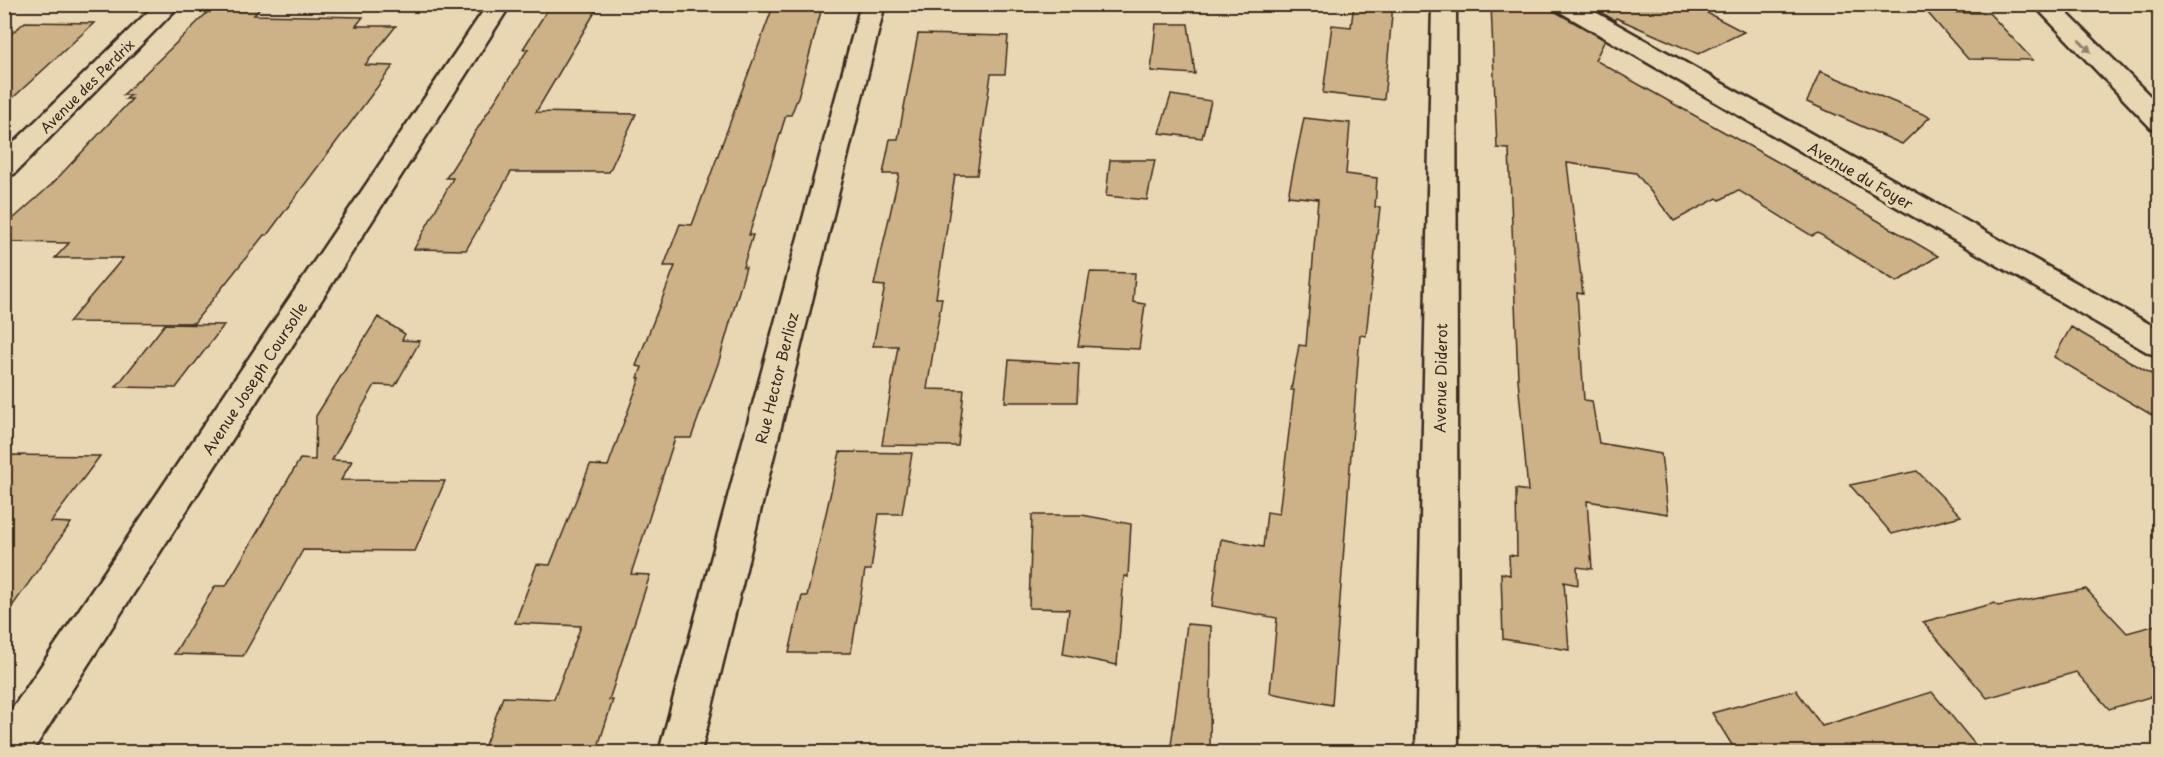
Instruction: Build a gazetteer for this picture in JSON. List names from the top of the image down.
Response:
{
  "streets": {
    "street": [
      "Avenue des Perdrix",
      "Avenue du Foyer",
      "Avenue Joseph Coursolle",
      "Rue Hector Berlioz",
      "Avenue Diderot"
    ]
  }
}
